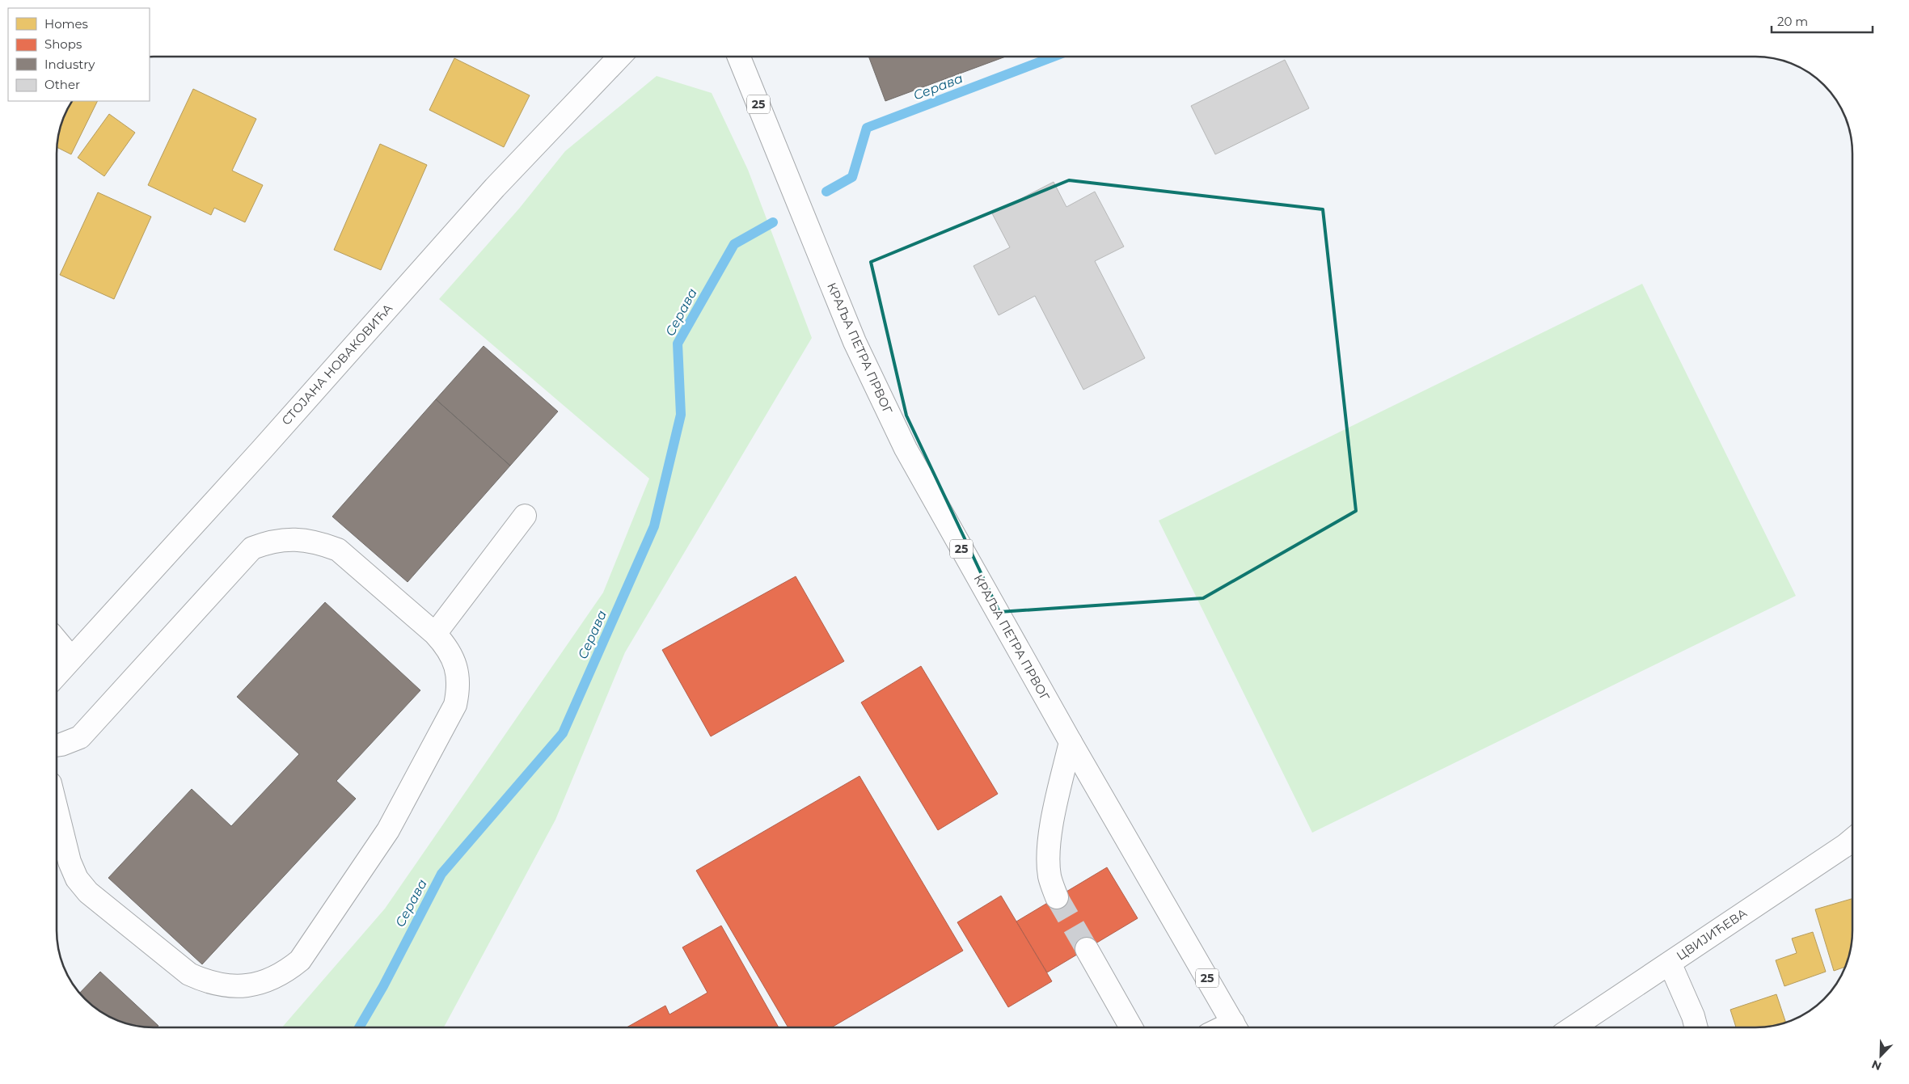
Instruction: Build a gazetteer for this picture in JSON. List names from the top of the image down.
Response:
{
  "streets": {
    "street": [
      "25",
      "КРАЉА ПЕТРА ПРВОГ",
      "СТОЈАНА НОВАКОВИЋА",
      "ЦВИЈИЋЕВА"
    ]
  },
  "water": ["Серава"],
  "legend": [
    "Homes",
    "Shops",
    "Industry",
    "Other"
  ],
  "scale_bar": "20 m",
  "north": "bottom left"
}
